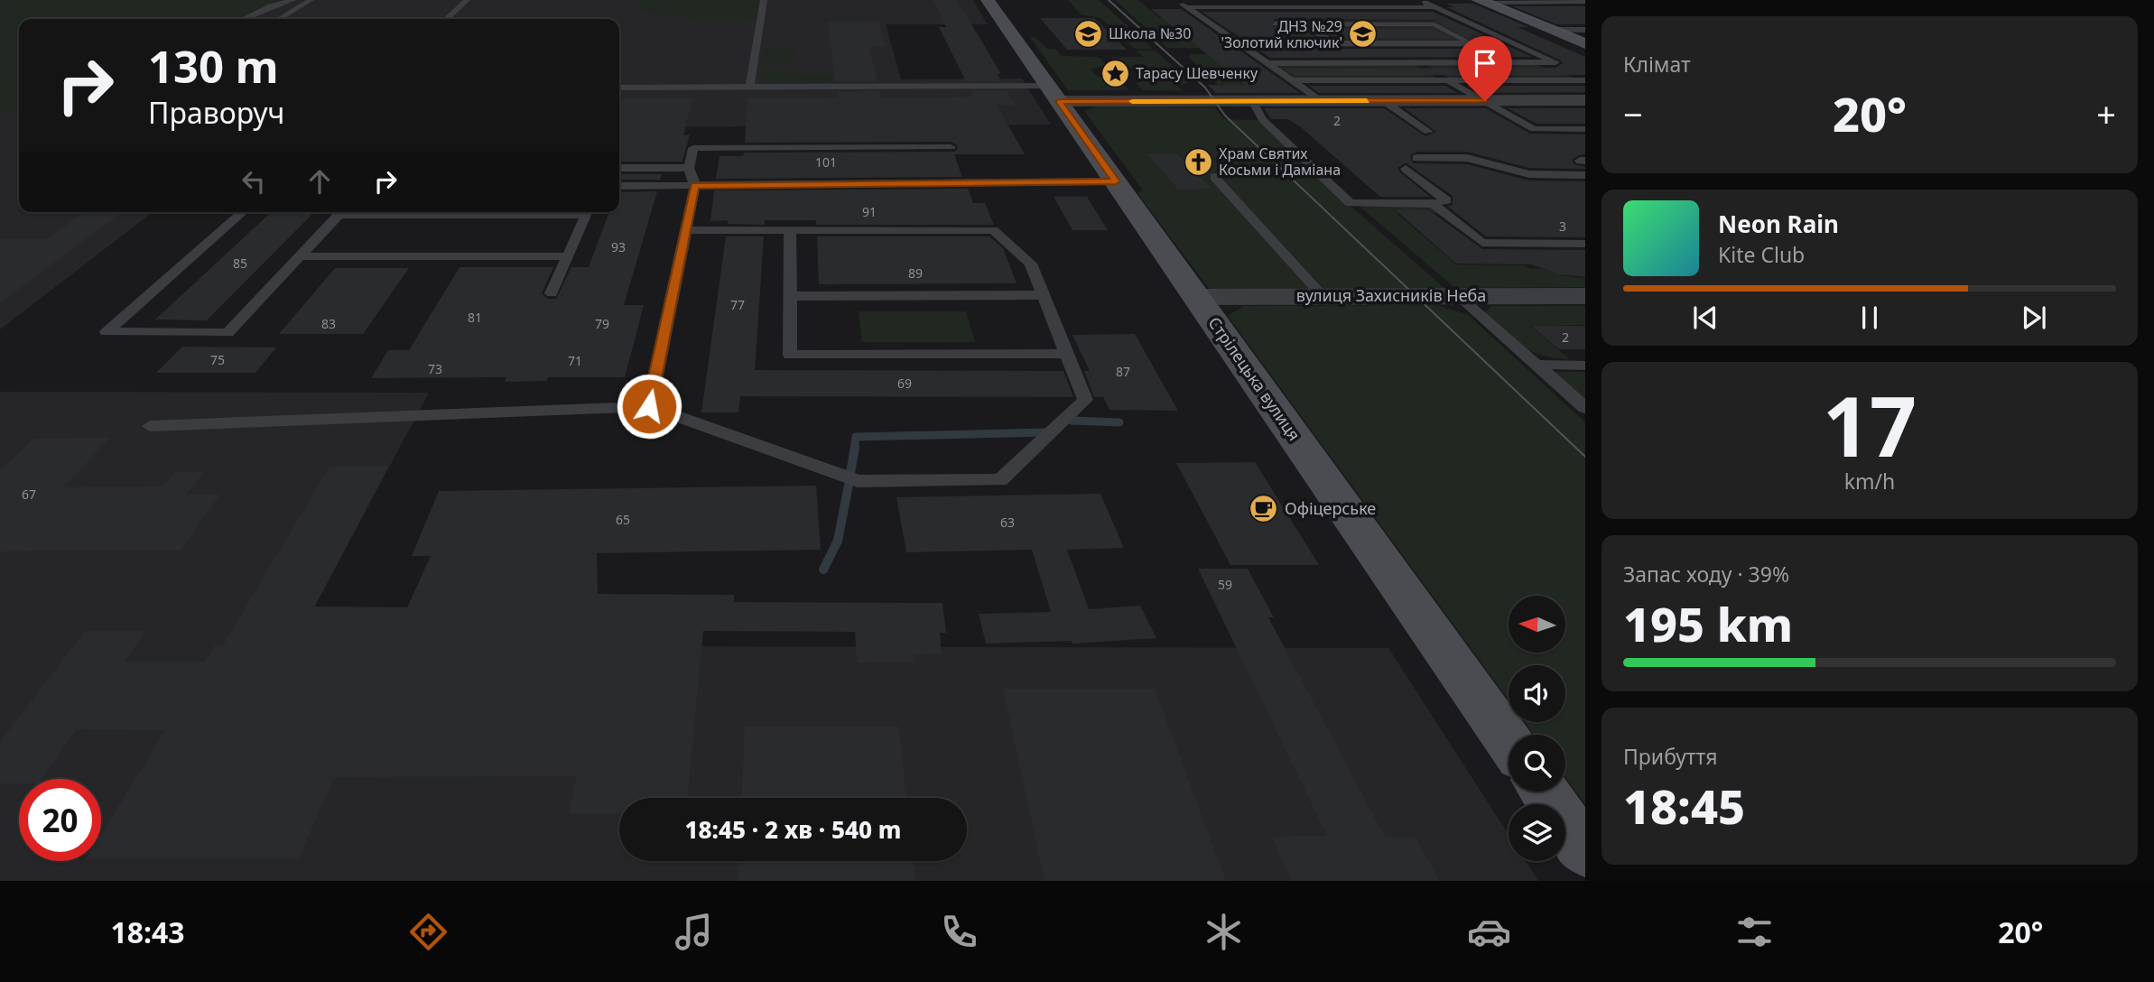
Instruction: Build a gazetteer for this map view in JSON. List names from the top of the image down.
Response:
{
  "streets": {
    "main road": ["Стрілецька вулиця"],
    "street": ["вулиця Захисників Неба"]
  },
  "crossings": [
    ["вулиця Захисників Неба", "Стрілецька вулиця"]
  ],
  "places": {
    "school or university": ["Школа №30", "ДНЗ №29 'Золотий ключик'"],
    "place": ["Тарасу Шевченку"],
    "church": ["Храм Святих Косьми і Даміана"],
    "cafe": ["Офіцерське"]
  },
  "house_numbers": [
    "2",
    "101",
    "91",
    "3",
    "93",
    "85",
    "89",
    "77",
    "81",
    "83",
    "79",
    "2",
    "75",
    "71",
    "73",
    "87",
    "69",
    "67",
    "65",
    "63",
    "59"
  ],
  "north": "left",
  "page": {
    "tile": [
      "Клімат",
      ["17", "km/h"],
      ["Запас ходу · 39%", "195 km"],
      ["Прибуття", "18:45"]
    ],
    "turn": ["130 m", "Праворуч"],
    "heat": ["−", "20°", "+"],
    "song": ["Neon Rain", "Kite Club"],
    "limit": "20",
    "trip": "18:45 · 2 хв · 540 m",
    "tabs": ["18:43", "20°"]
  }
}
